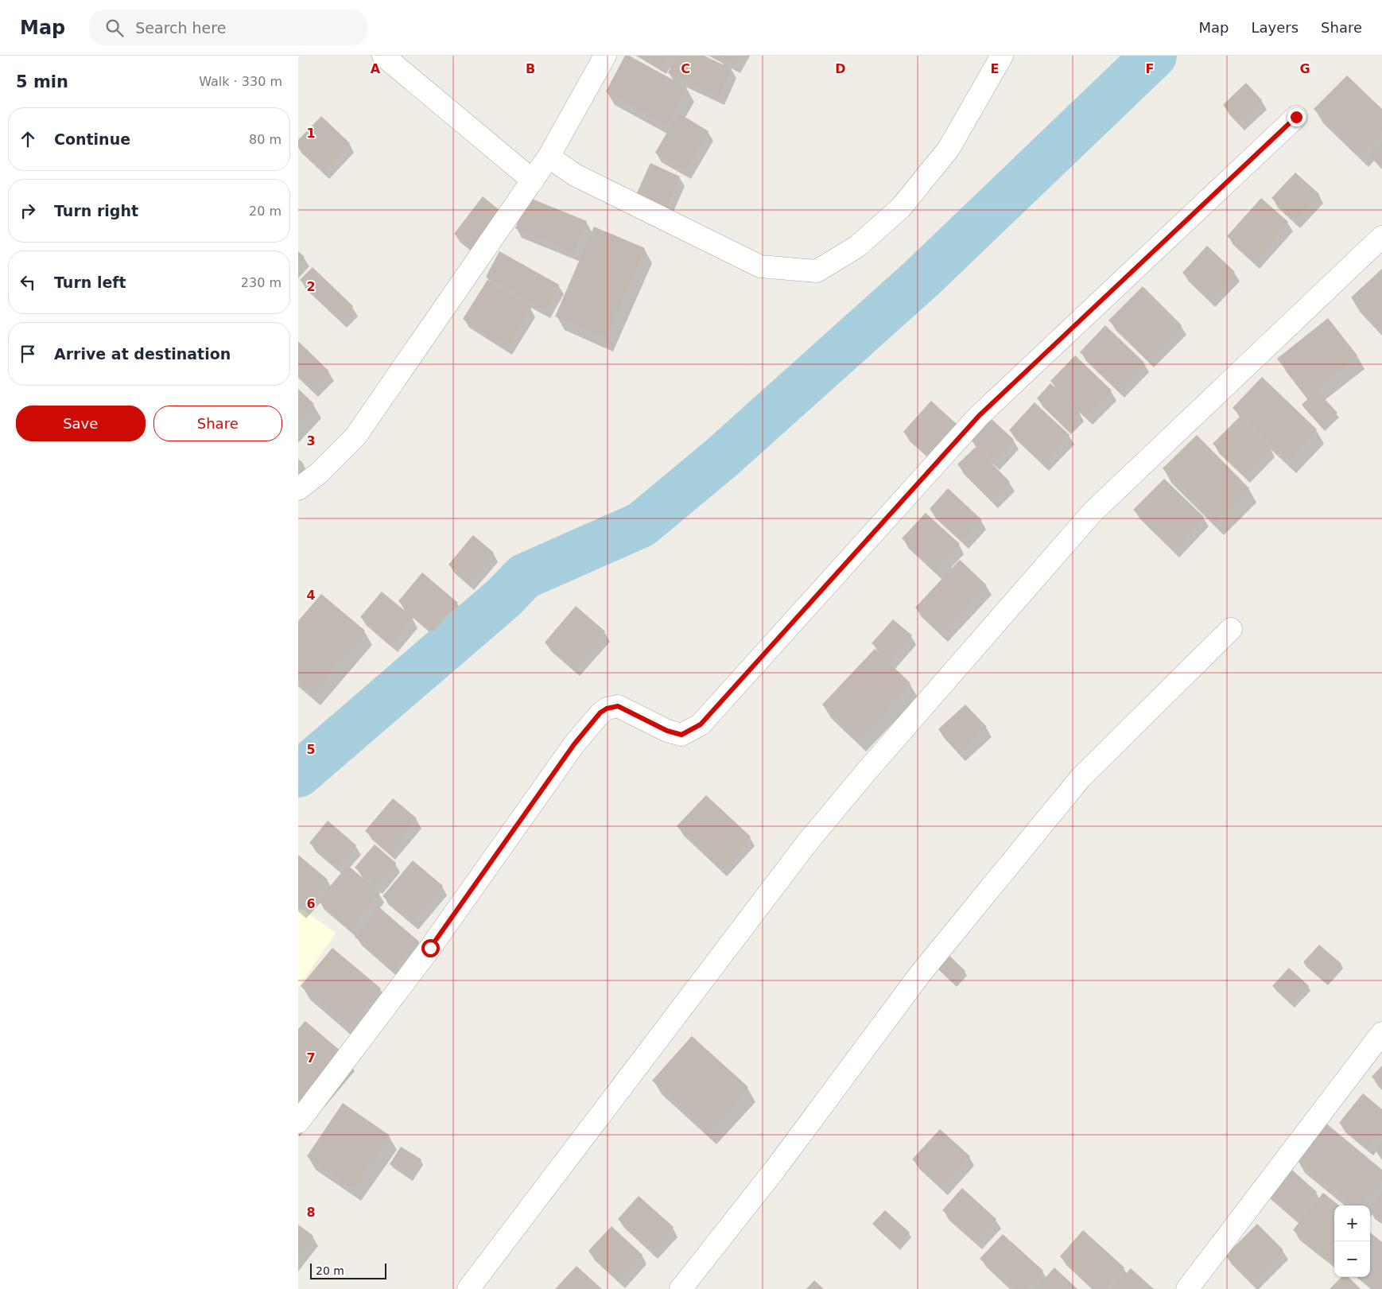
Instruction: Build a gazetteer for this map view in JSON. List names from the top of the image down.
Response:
{
  "scale_bar": "20 m",
  "page": {
    "header": "Map",
    "search": "Search here",
    "nav": ["Map", "Layers", "Share"],
    "heading": ["5 min", "Walk · 330 m"],
    "list": [
      ["Continue", "80 m"],
      ["Turn right", "20 m"],
      ["Turn left", "230 m"],
      "Arrive at destination"
    ],
    "buttons": ["Save", "Share"],
    "map_buttons": ["+", "−"],
    "scale": "20 m"
  },
  "grid": {
    "columns": [
      "A",
      "B",
      "C",
      "D",
      "E",
      "F",
      "G"
    ],
    "rows": [
      "1",
      "2",
      "3",
      "4",
      "5",
      "6",
      "7",
      "8"
    ]
  }
}
